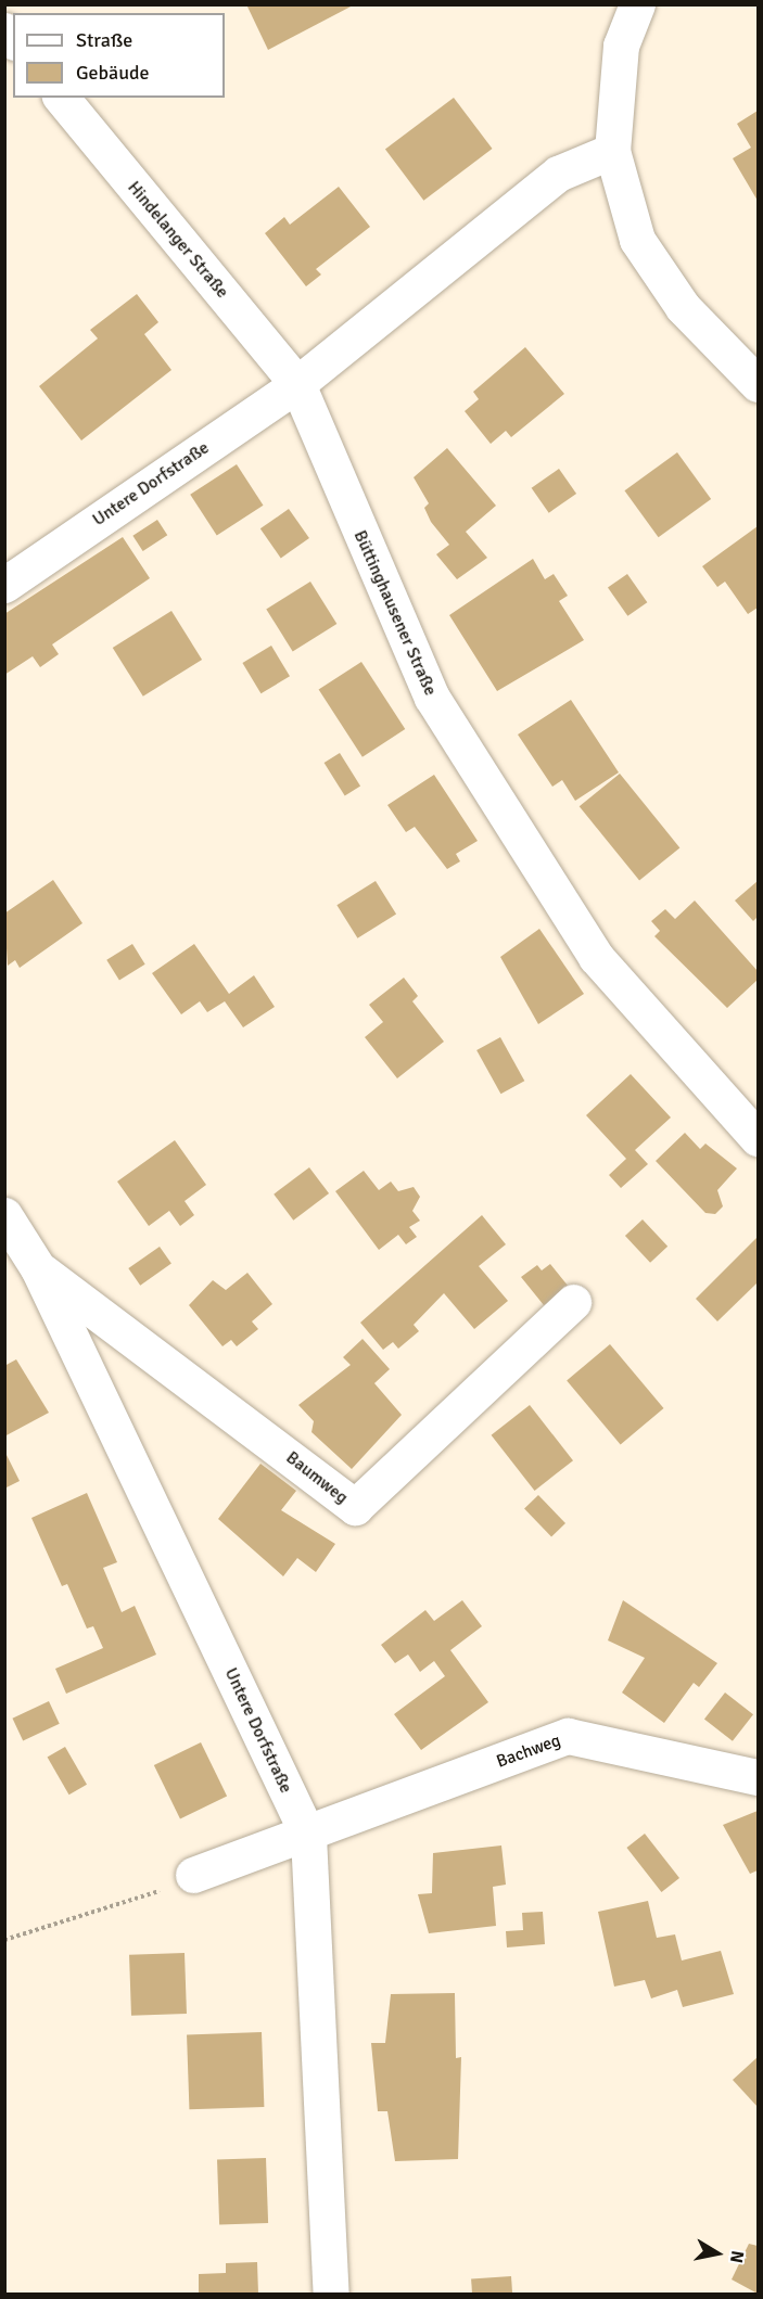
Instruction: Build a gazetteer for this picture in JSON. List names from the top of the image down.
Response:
{
  "streets": {
    "street": [
      "Hindelanger Straße",
      "Untere Dorfstraße",
      "Büttinghausener Straße",
      "Baumweg",
      "Bachweg"
    ]
  },
  "crossings": [
    ["Hindelanger Straße", "Untere Dorfstraße"],
    ["Hindelanger Straße", "Büttinghausener Straße"],
    ["Untere Dorfstraße", "Büttinghausener Straße"],
    ["Untere Dorfstraße", "Baumweg"],
    ["Untere Dorfstraße", "Bachweg"]
  ],
  "legend": ["Straße", "Gebäude"],
  "north": "right"
}
